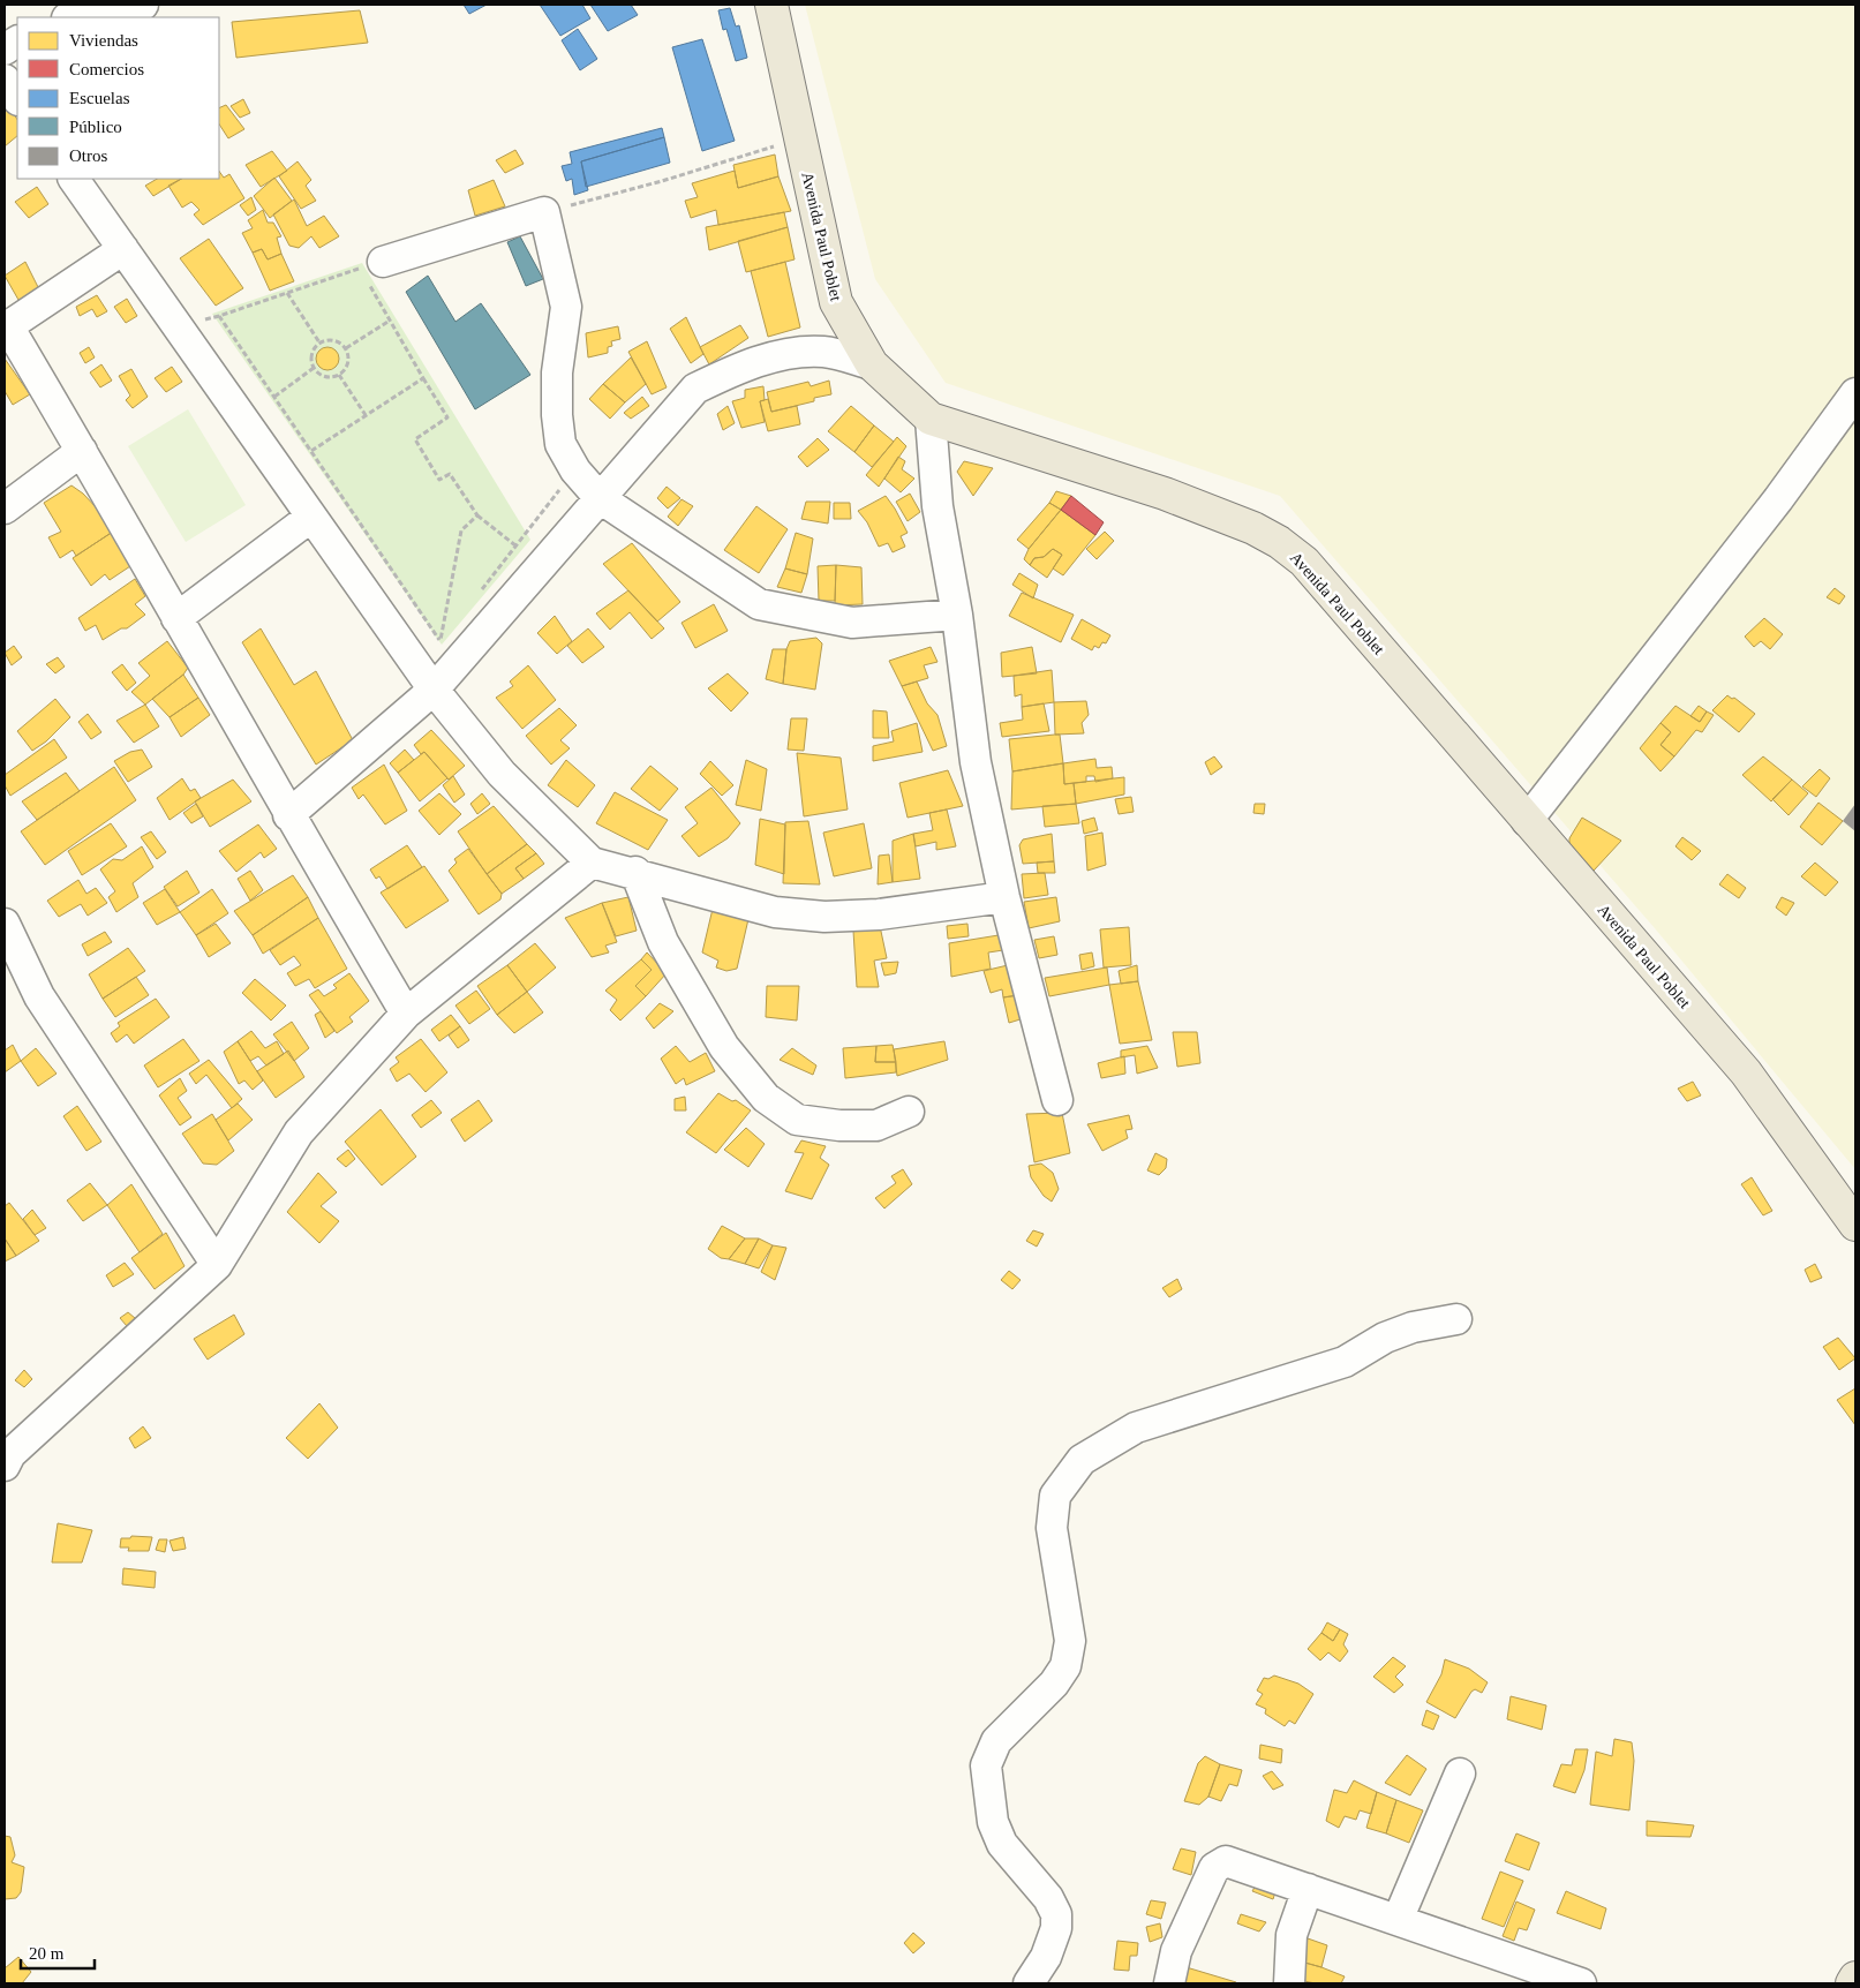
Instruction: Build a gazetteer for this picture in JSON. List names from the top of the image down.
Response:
{
  "streets": {
    "main road": ["Avenida Paul Poblet"]
  },
  "legend": [
    "Viviendas",
    "Comercios",
    "Escuelas",
    "Público",
    "Otros"
  ],
  "scale_bar": "20 m"
}
